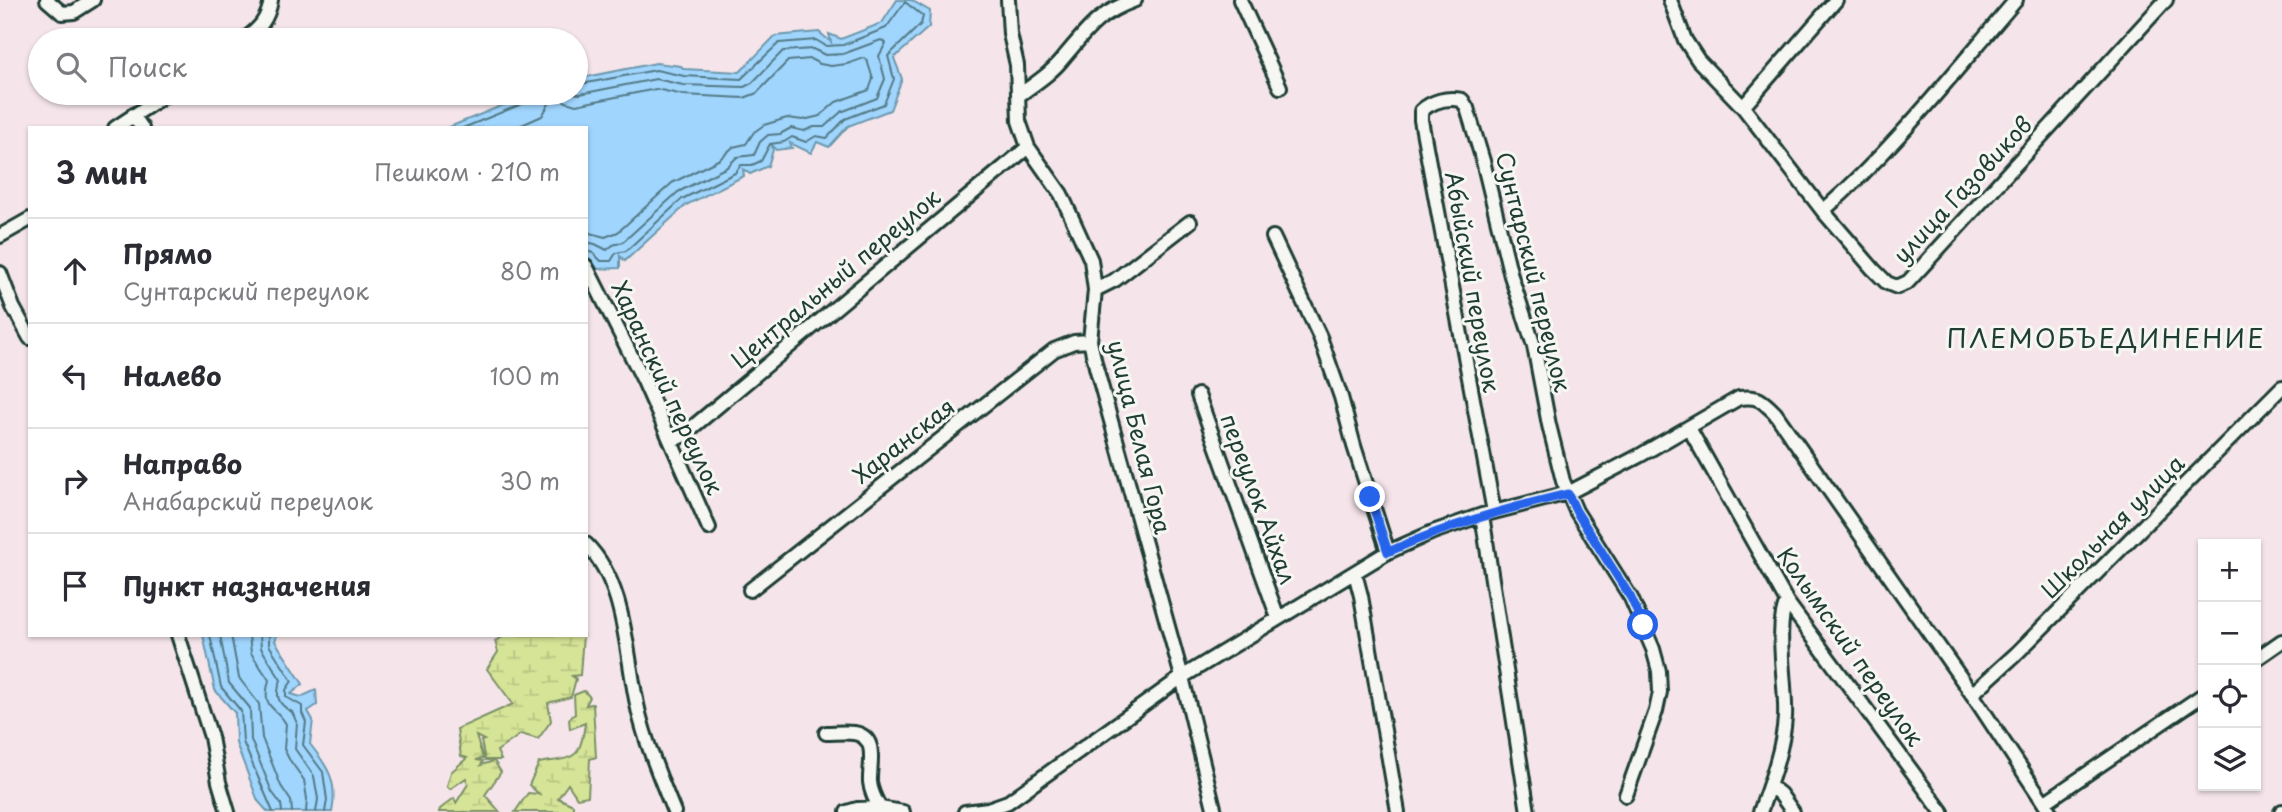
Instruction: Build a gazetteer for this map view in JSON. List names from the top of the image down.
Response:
{
  "streets": {
    "street": [
      "улица Газовиков",
      "Сунтарский переулок",
      "Центральный переулок",
      "Абыйский переулок",
      "Харанский переулок",
      "улица Белая Гора",
      "Харанская",
      "переулок Айхал",
      "Школьная улица",
      "Колымский переулок"
    ]
  },
  "crossings": [
    ["Сунтарский переулок", "Абыйский переулок"],
    ["Центральный переулок", "Харанский переулок"],
    ["Центральный переулок", "улица Белая Гора"],
    ["улица Белая Гора", "Харанская"]
  ],
  "districts": ["ПЛЕМОБЪЕДИНЕНИЕ"],
  "page": {
    "search": "Поиск",
    "heading": ["3 мин", "Пешком · 210 m"],
    "list": [
      ["Прямо", "Сунтарский переулок", "80 m"],
      ["Налево", "100 m"],
      ["Направо", "Анабарский переулок", "30 m"],
      "Пункт назначения"
    ],
    "map_buttons": ["+", "−"]
  }
}
